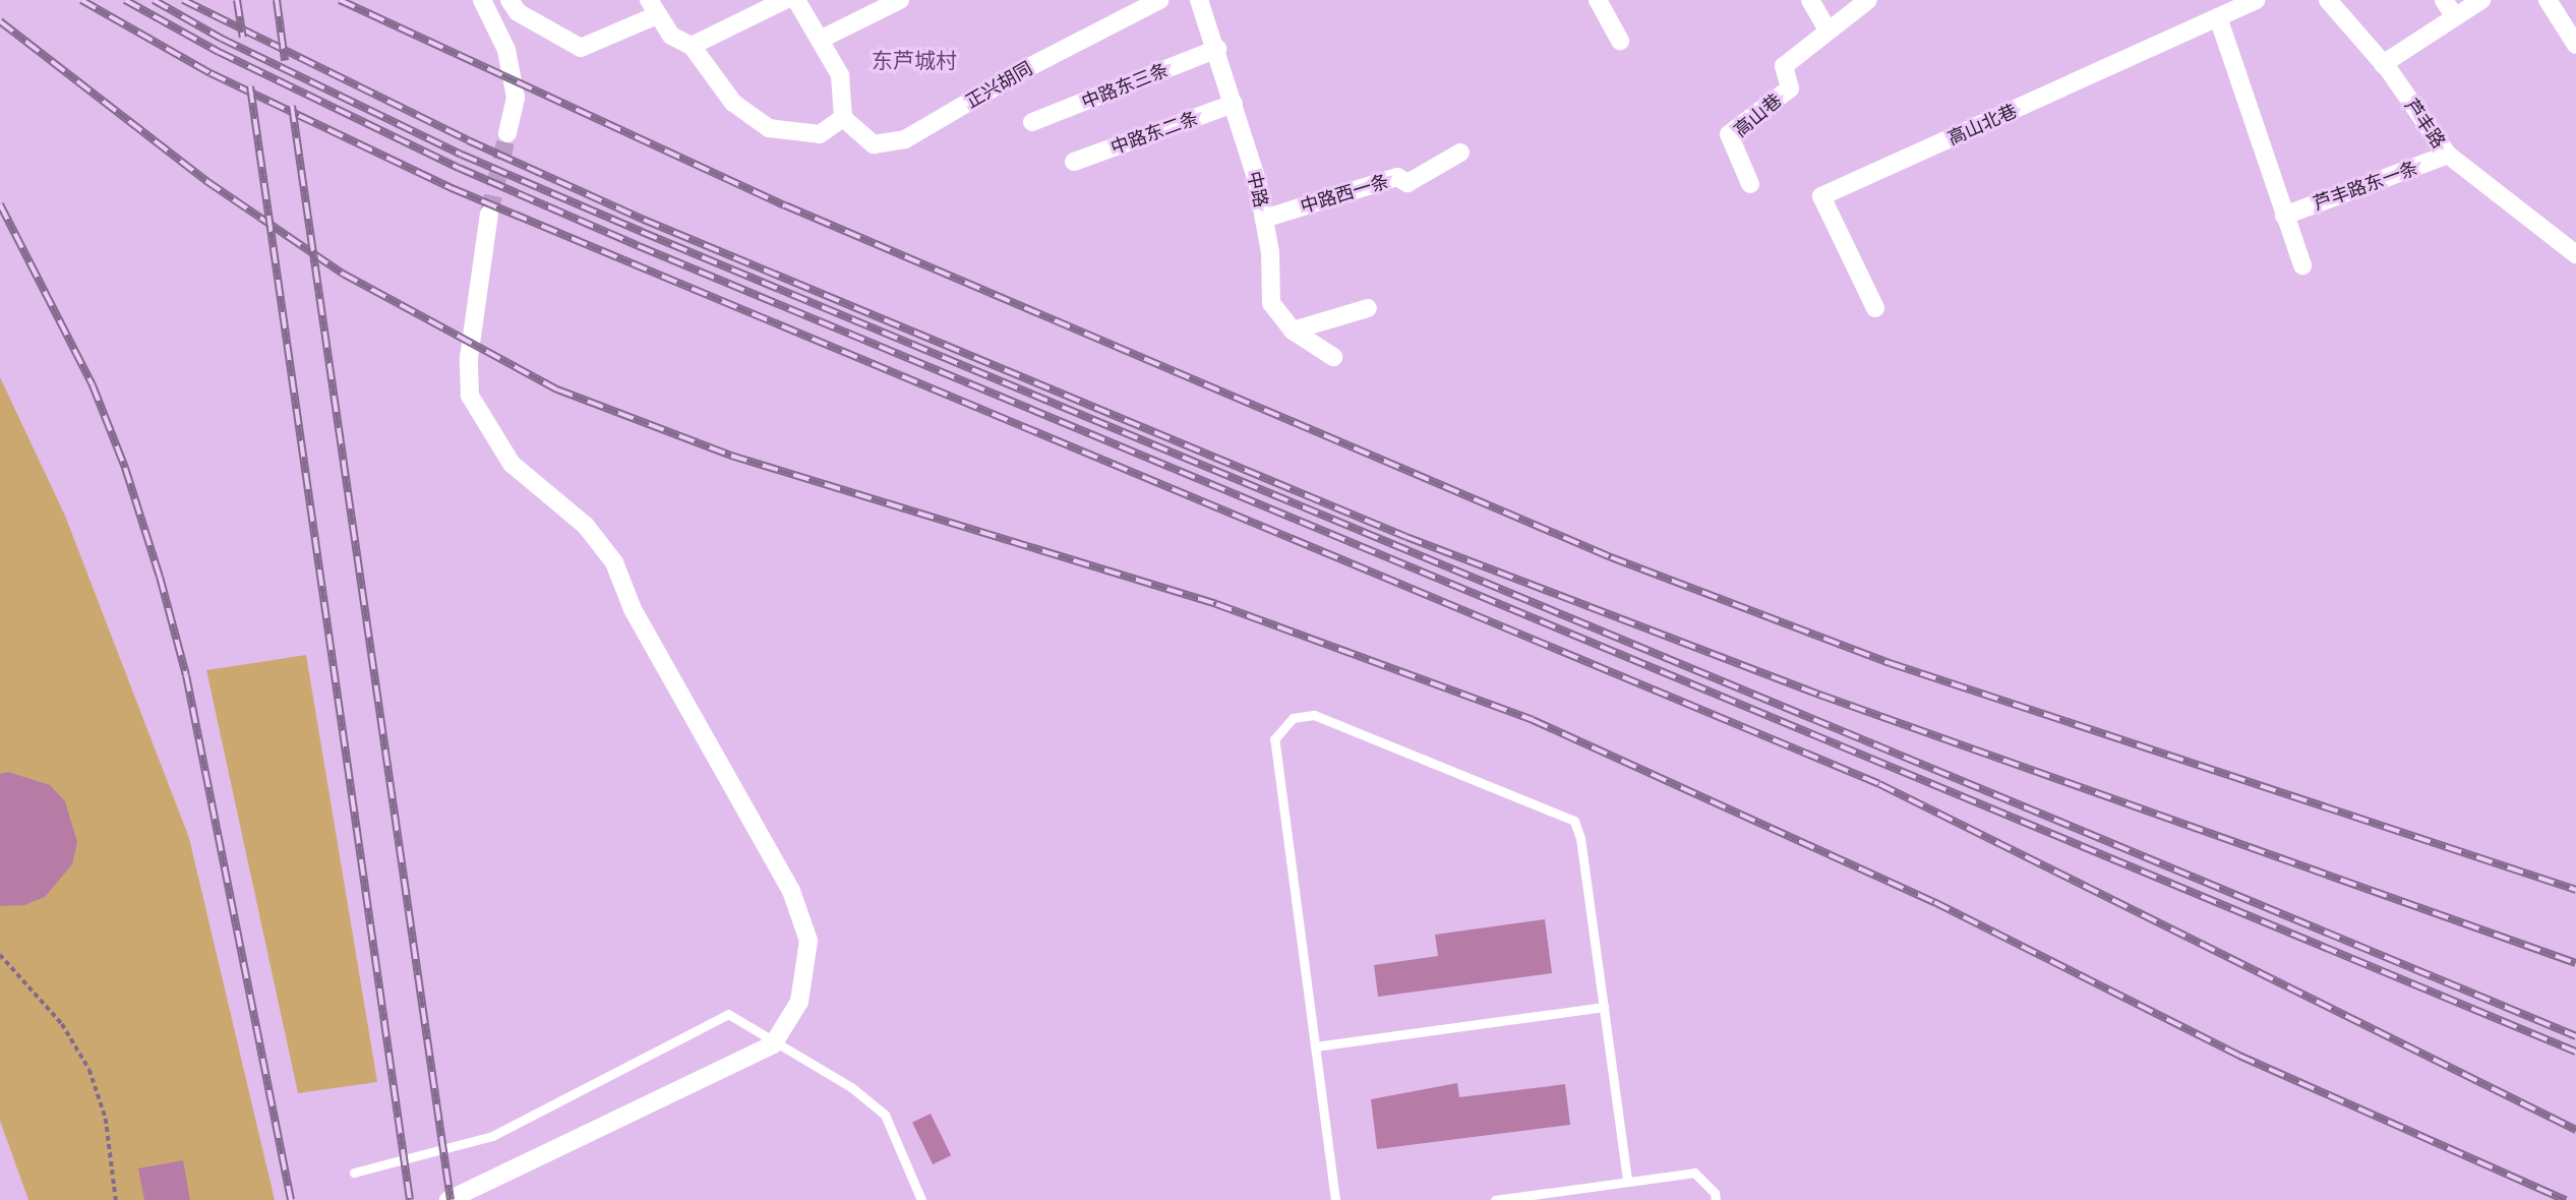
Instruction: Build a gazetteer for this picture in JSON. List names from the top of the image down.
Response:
{
  "streets": {
    "street": [
      "正兴胡同",
      "中路东三条",
      "高山巷",
      "芦丰路",
      "高山北巷",
      "中路东二条",
      "芦丰路东一条",
      "中路",
      "中路西一条"
    ]
  },
  "crossings": [
    ["中路东三条", "中路"],
    ["芦丰路", "芦丰路东一条"],
    ["中路东二条", "中路"],
    ["中路", "中路西一条"]
  ],
  "districts": ["东芦城村"]
}
